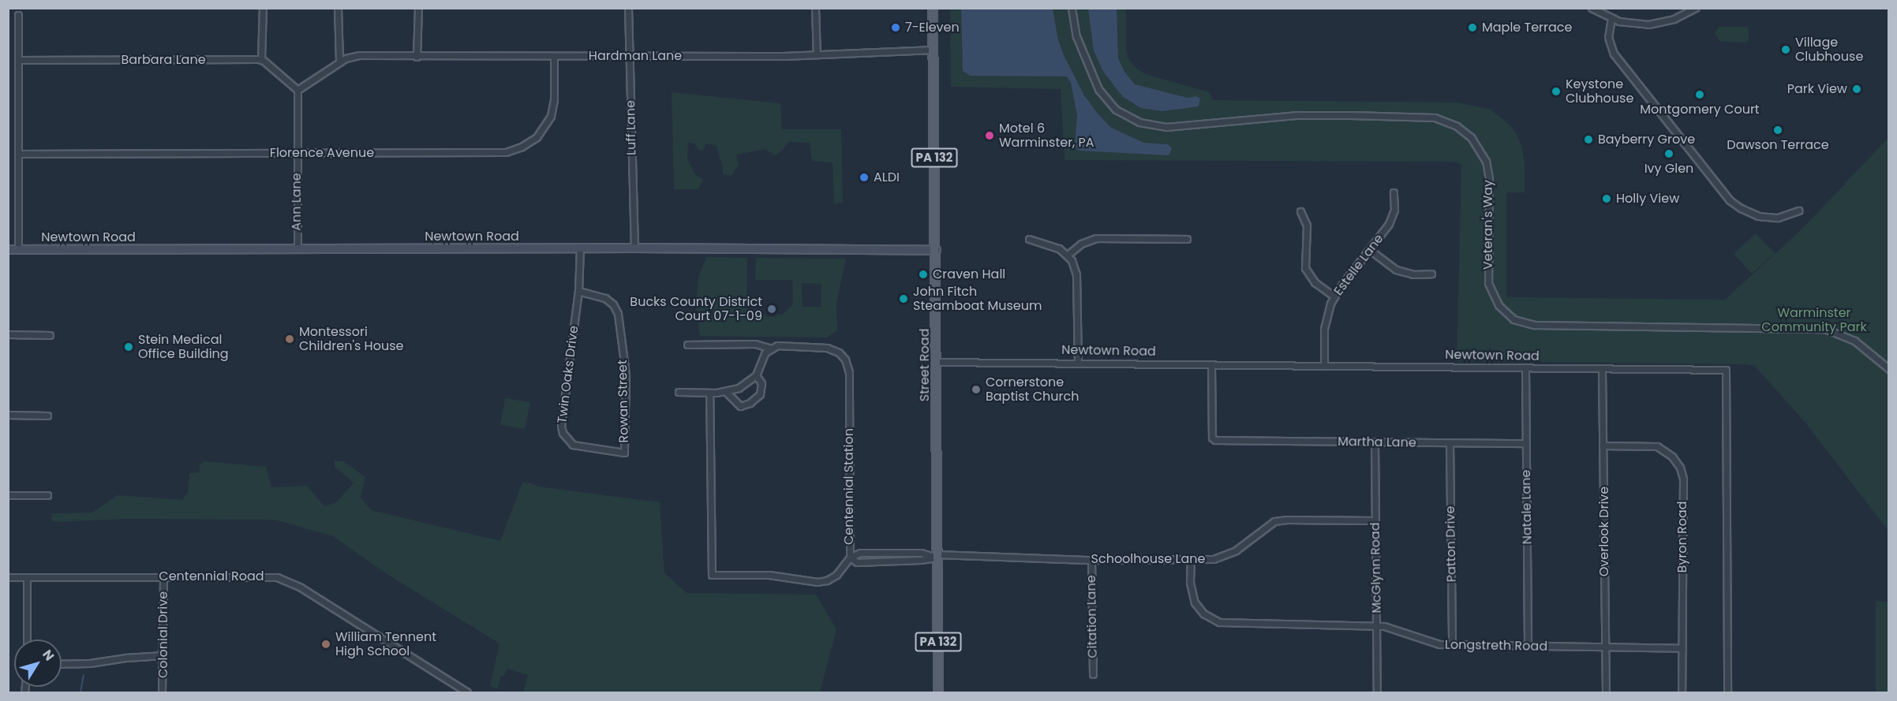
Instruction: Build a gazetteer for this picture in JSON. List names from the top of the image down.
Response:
{
  "streets": {
    "main road": ["PA 132", "Street Road"],
    "street": [
      "Hardman Lane",
      "Barbara Lane",
      "Luff Lane",
      "Florence Avenue",
      "Ann Lane",
      "Veteran's Way",
      "Newtown Road",
      "Estelle Lane",
      "Twin Oaks Drive",
      "Rowan Street",
      "Martha Lane",
      "Centennial Station",
      "Natale Lane",
      "Overlook Drive",
      "Byron Road",
      "Patton Drive",
      "Schoolhouse Lane",
      "McGlynn Road",
      "Centennial Road",
      "Citation Lane",
      "Colonial Drive",
      "Longstreth Road"
    ]
  },
  "crossings": [
    ["Hardman Lane", "Luff Lane"],
    ["Hardman Lane", "Florence Avenue"],
    ["Hardman Lane", "Street Road"],
    ["Luff Lane", "Newtown Road"],
    ["Florence Avenue", "Ann Lane"],
    ["Ann Lane", "Newtown Road"],
    ["Newtown Road", "Estelle Lane"],
    ["Newtown Road", "Street Road"],
    ["Newtown Road", "Twin Oaks Drive"],
    ["Newtown Road", "Martha Lane"],
    ["Newtown Road", "Natale Lane"],
    ["Newtown Road", "Overlook Drive"],
    ["Street Road", "Schoolhouse Lane"],
    ["Twin Oaks Drive", "Rowan Street"],
    ["Martha Lane", "Natale Lane"],
    ["Martha Lane", "Patton Drive"],
    ["Martha Lane", "McGlynn Road"],
    ["Natale Lane", "Longstreth Road"],
    ["Overlook Drive", "Byron Road"],
    ["Overlook Drive", "Longstreth Road"],
    ["Byron Road", "Longstreth Road"],
    ["Patton Drive", "Longstreth Road"],
    ["Schoolhouse Lane", "McGlynn Road"],
    ["Schoolhouse Lane", "Citation Lane"],
    ["Schoolhouse Lane", "Longstreth Road"],
    ["McGlynn Road", "Longstreth Road"],
    ["Centennial Road", "Colonial Drive"]
  ],
  "parks": ["Warminster Community Park"],
  "places": [
    "7-Eleven",
    "Maple Terrace",
    "Village Clubhouse",
    "Park View",
    "Keystone Clubhouse",
    "Montgomery Court",
    "Dawson Terrace",
    "Motel 6 Warminster, PA",
    "Bayberry Grove",
    "Ivy Glen",
    "ALDI",
    "Holly View",
    "Craven Hall",
    "John Fitch Steamboat Museum",
    "Bucks County District Court 07-1-09",
    "Montessori Children's House",
    "Stein Medical Office Building",
    "Cornerstone Baptist Church",
    "William Tennent High School"
  ],
  "north": "top right"
}
